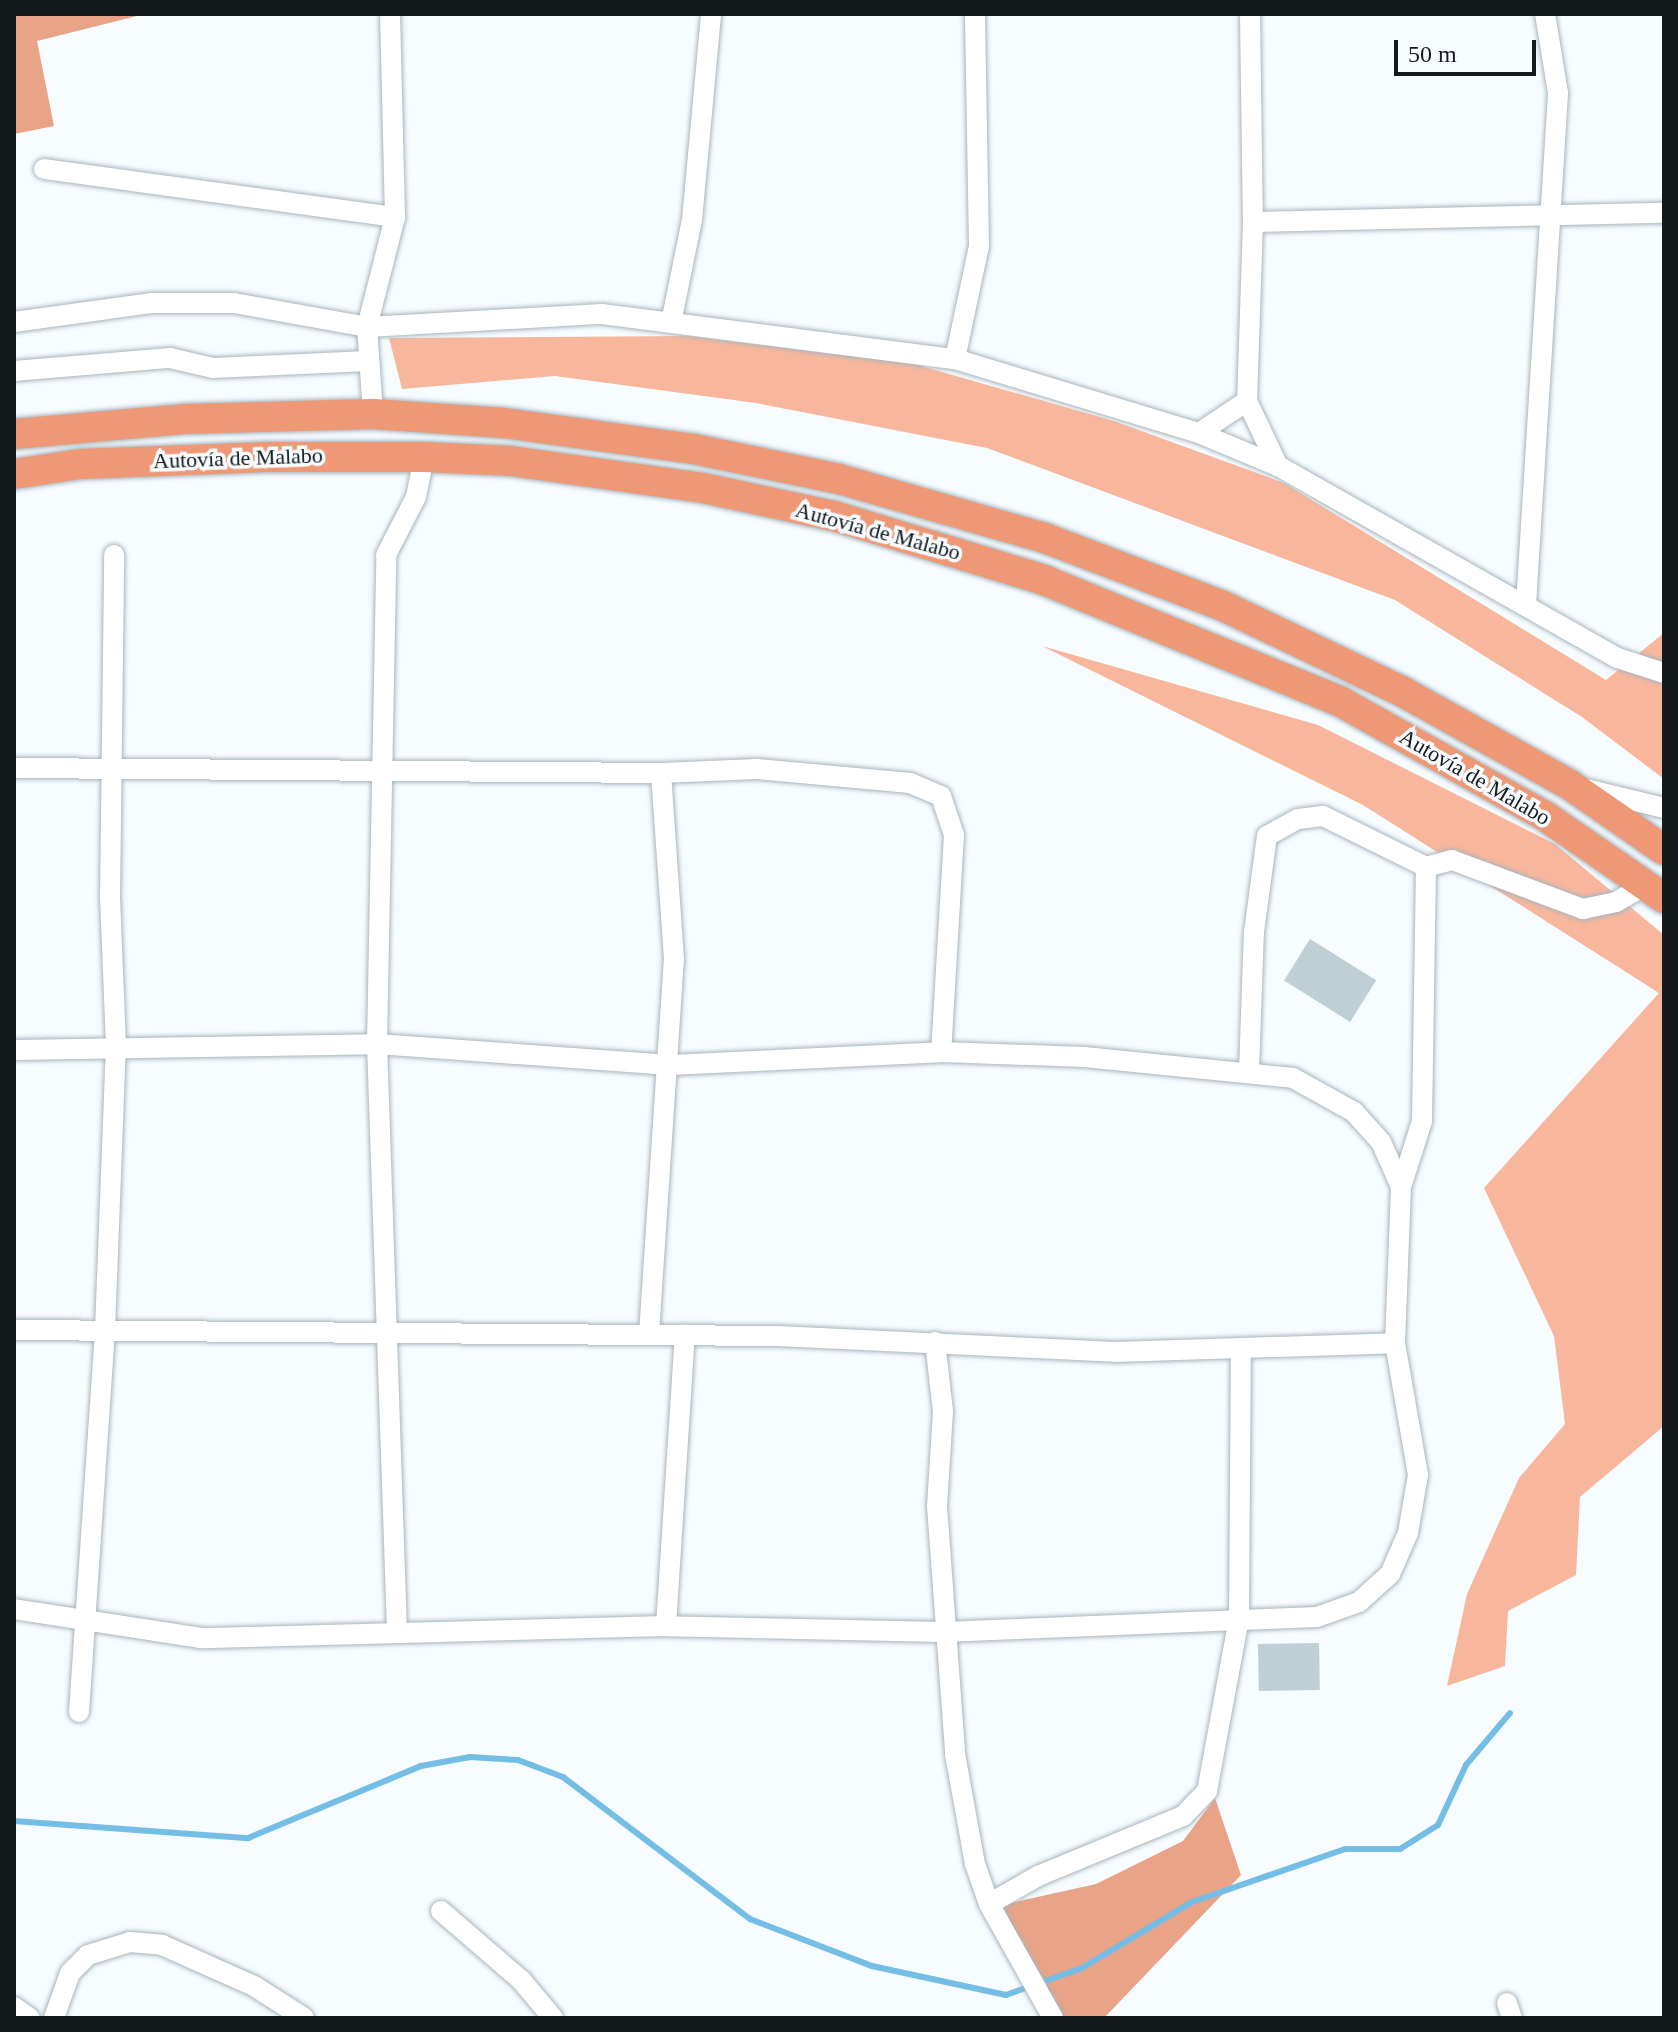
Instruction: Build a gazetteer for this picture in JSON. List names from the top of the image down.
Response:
{
  "streets": {
    "highway": ["Autovía de Malabo"]
  },
  "scale_bar": "50 m"
}
